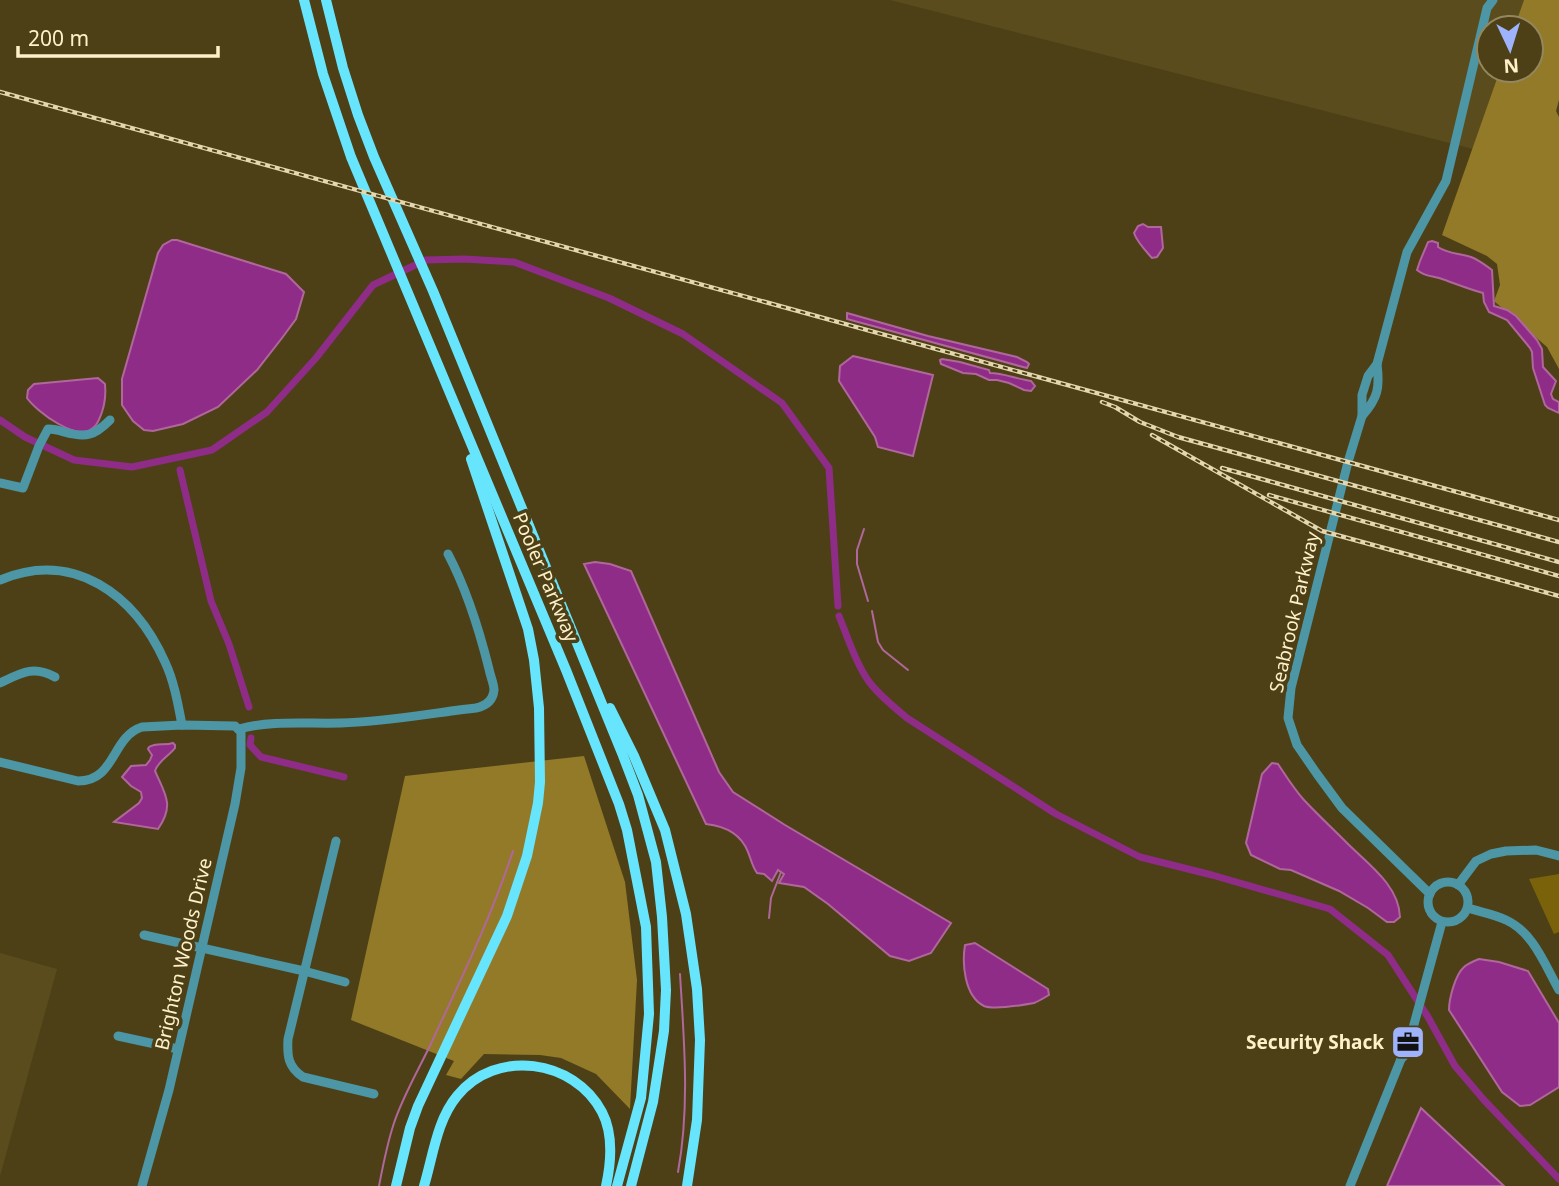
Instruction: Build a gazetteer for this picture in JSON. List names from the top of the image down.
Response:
{
  "streets": {
    "main road": ["Pooler Parkway"],
    "street": ["Seabrook Parkway", "Brighton Woods Drive"]
  },
  "places": {
    "office": ["Security Shack"]
  },
  "scale_bar": "200 m",
  "north": "bottom"
}
